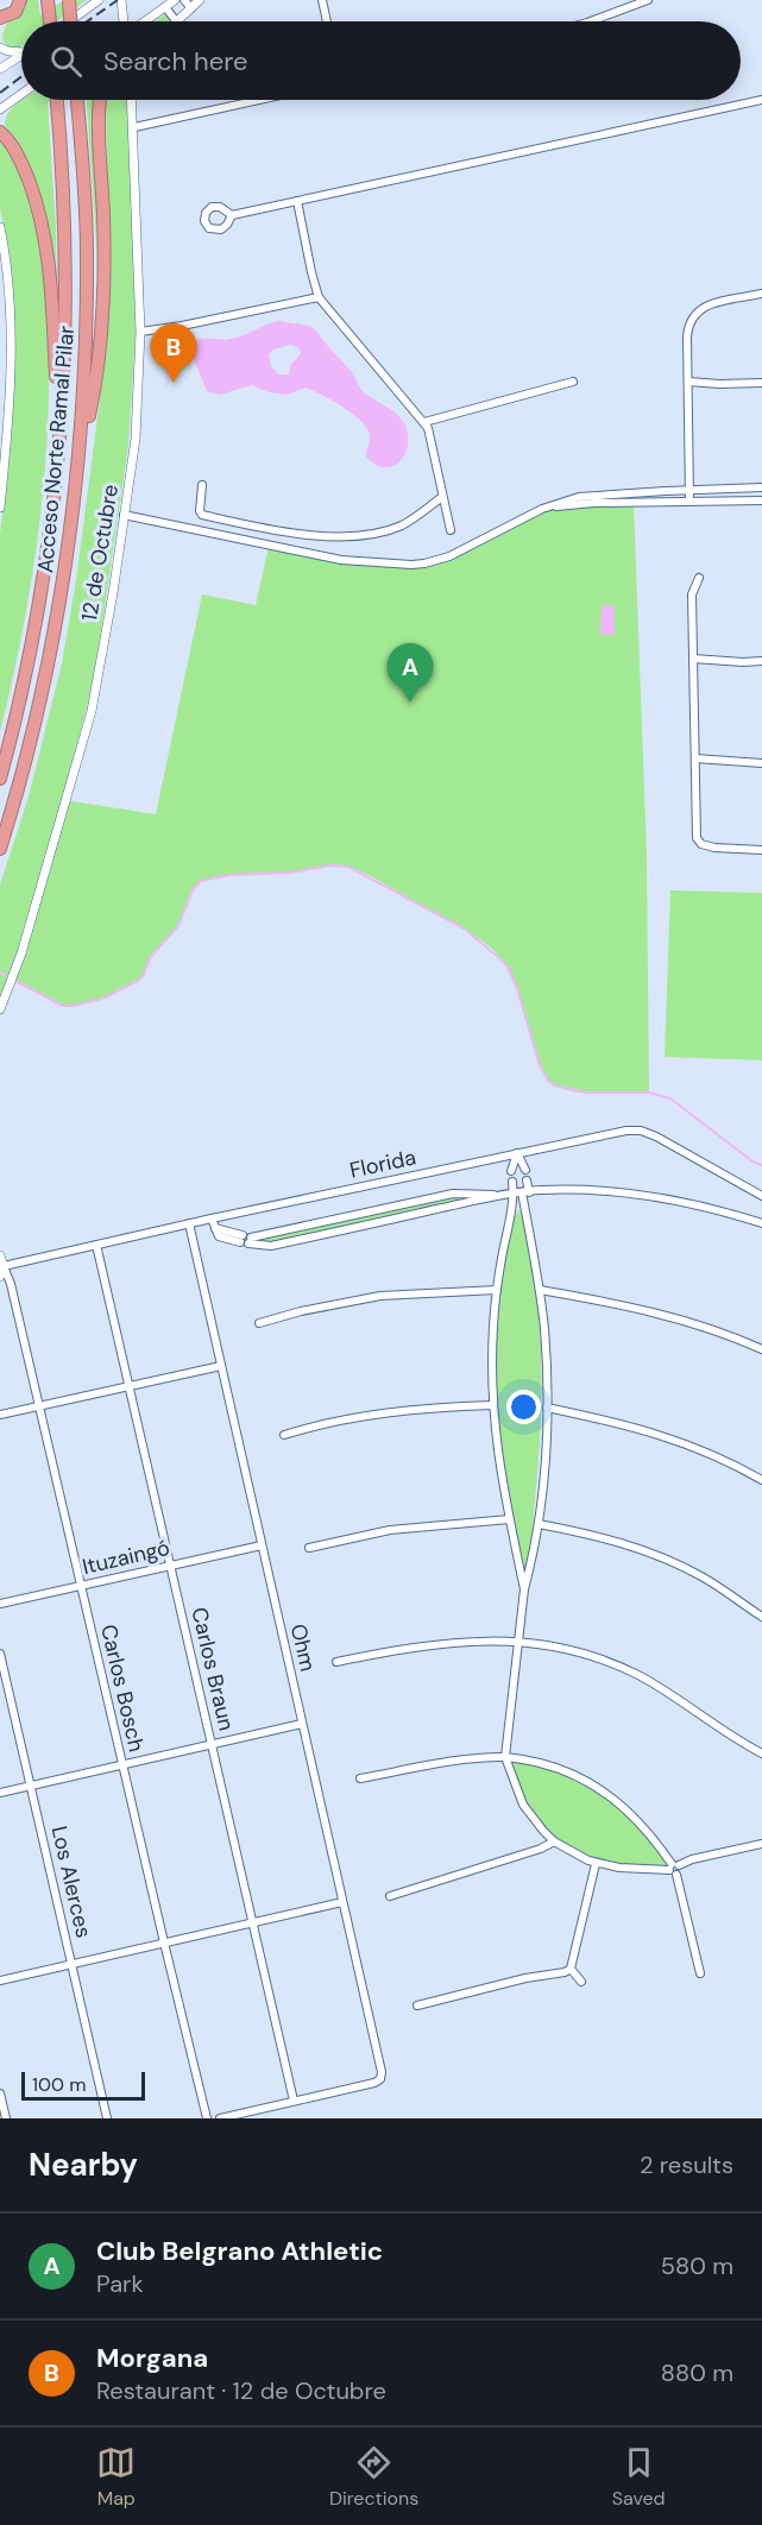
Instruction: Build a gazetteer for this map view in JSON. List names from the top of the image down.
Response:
{
  "streets": {
    "highway": ["Acceso Norte Ramal Pilar"],
    "street": [
      "12 de Octubre",
      "Florida",
      "Ituzaingó",
      "Ohm",
      "Carlos Braun",
      "Carlos Bosch",
      "Los Alerces"
    ]
  },
  "crossings": [
    ["Florida", "Ohm"],
    ["Florida", "Carlos Braun"],
    ["Florida", "Carlos Bosch"],
    ["Ituzaingó", "Ohm"],
    ["Ituzaingó", "Carlos Braun"],
    ["Ituzaingó", "Carlos Bosch"],
    ["Ohm", "Carlos Braun"]
  ],
  "scale_bar": "100 m",
  "page": {
    "search": "Search here",
    "pins": ["B", "A"],
    "scale": "100 m",
    "heading": ["Nearby", "2 results"],
    "list": [
      {
        "mark": "A",
        "name": "Club Belgrano Athletic",
        "note": "Park",
        "value": "580 m"
      },
      {
        "mark": "B",
        "name": "Morgana",
        "note": "Restaurant · 12 de Octubre",
        "value": "880 m"
      }
    ],
    "nav": ["Map", "Directions", "Saved"]
  }
}
